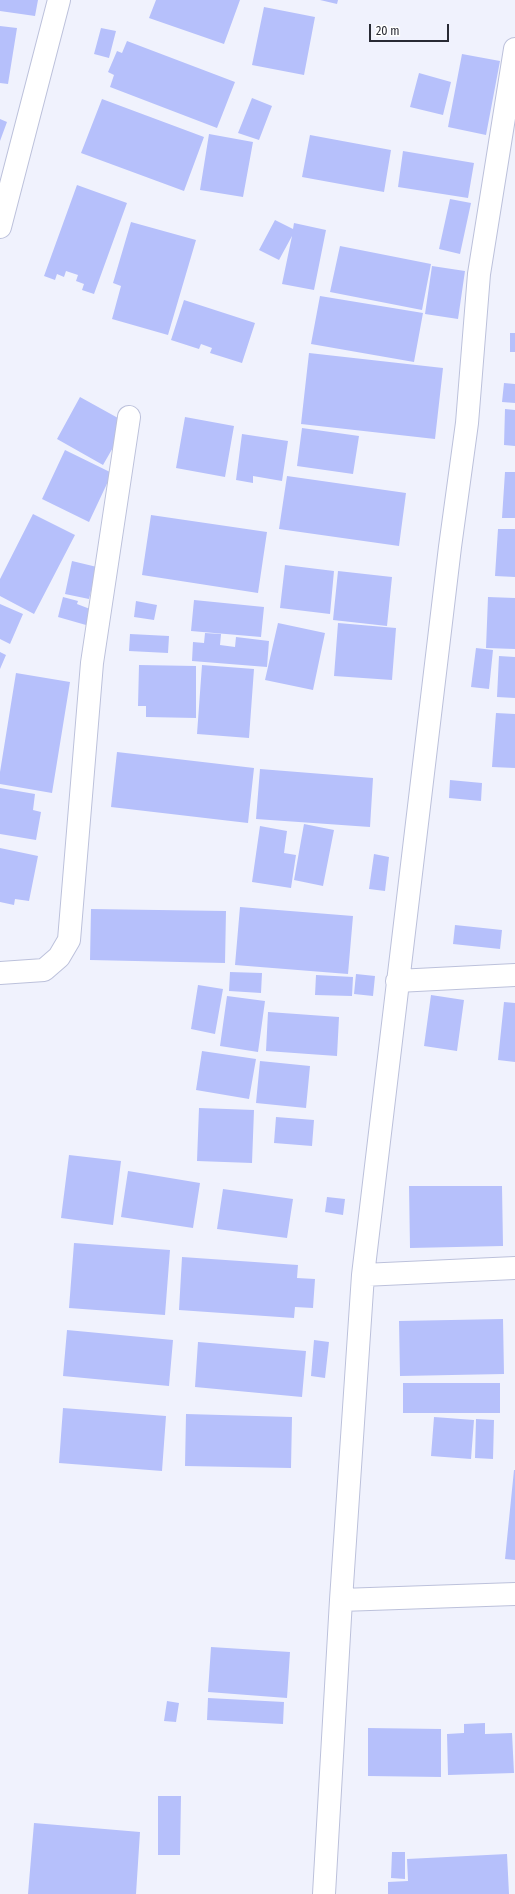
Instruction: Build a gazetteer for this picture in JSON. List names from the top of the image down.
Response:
{
  "scale_bar": "20 m"
}
